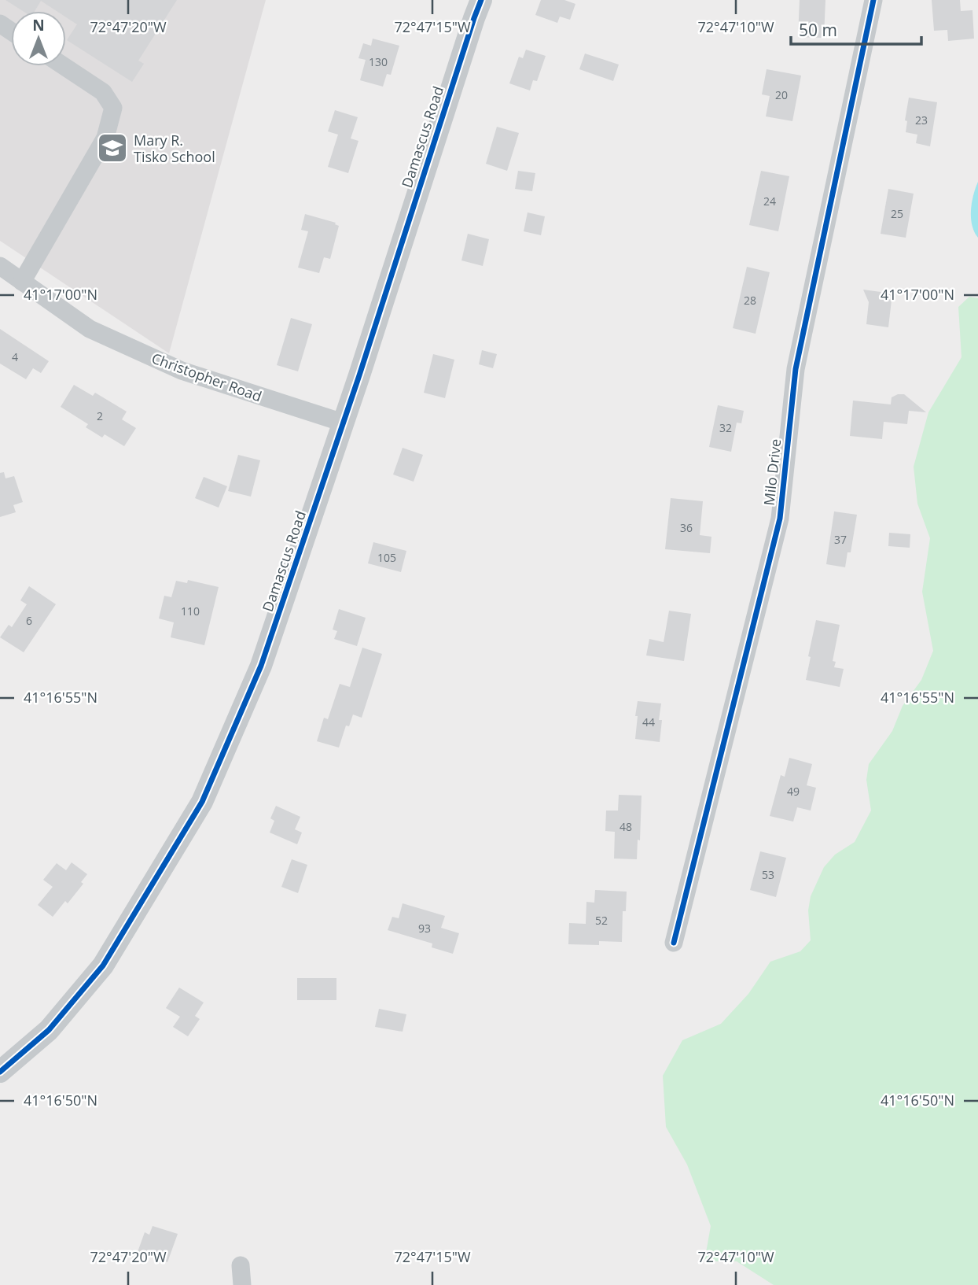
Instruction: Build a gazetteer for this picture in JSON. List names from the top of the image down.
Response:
{
  "streets": {
    "street": ["Damascus Road", "Christopher Road", "Milo Drive"]
  },
  "crossings": [
    ["Damascus Road", "Christopher Road"]
  ],
  "places": {
    "school or university": ["Mary R. Tisko School"]
  },
  "house_numbers": [
    "130",
    "20",
    "23",
    "24",
    "25",
    "28",
    "4",
    "2",
    "32",
    "36",
    "37",
    "105",
    "110",
    "6",
    "44",
    "49",
    "48",
    "53",
    "52",
    "93"
  ],
  "scale_bar": "50 m",
  "north": "top",
  "coordinates": [
    "72°47'20\"W",
    "72°47'15\"W",
    "72°47'10\"W",
    "41°17'00\"N",
    "41°16'55\"N",
    "41°16'50\"N"
  ]
}
